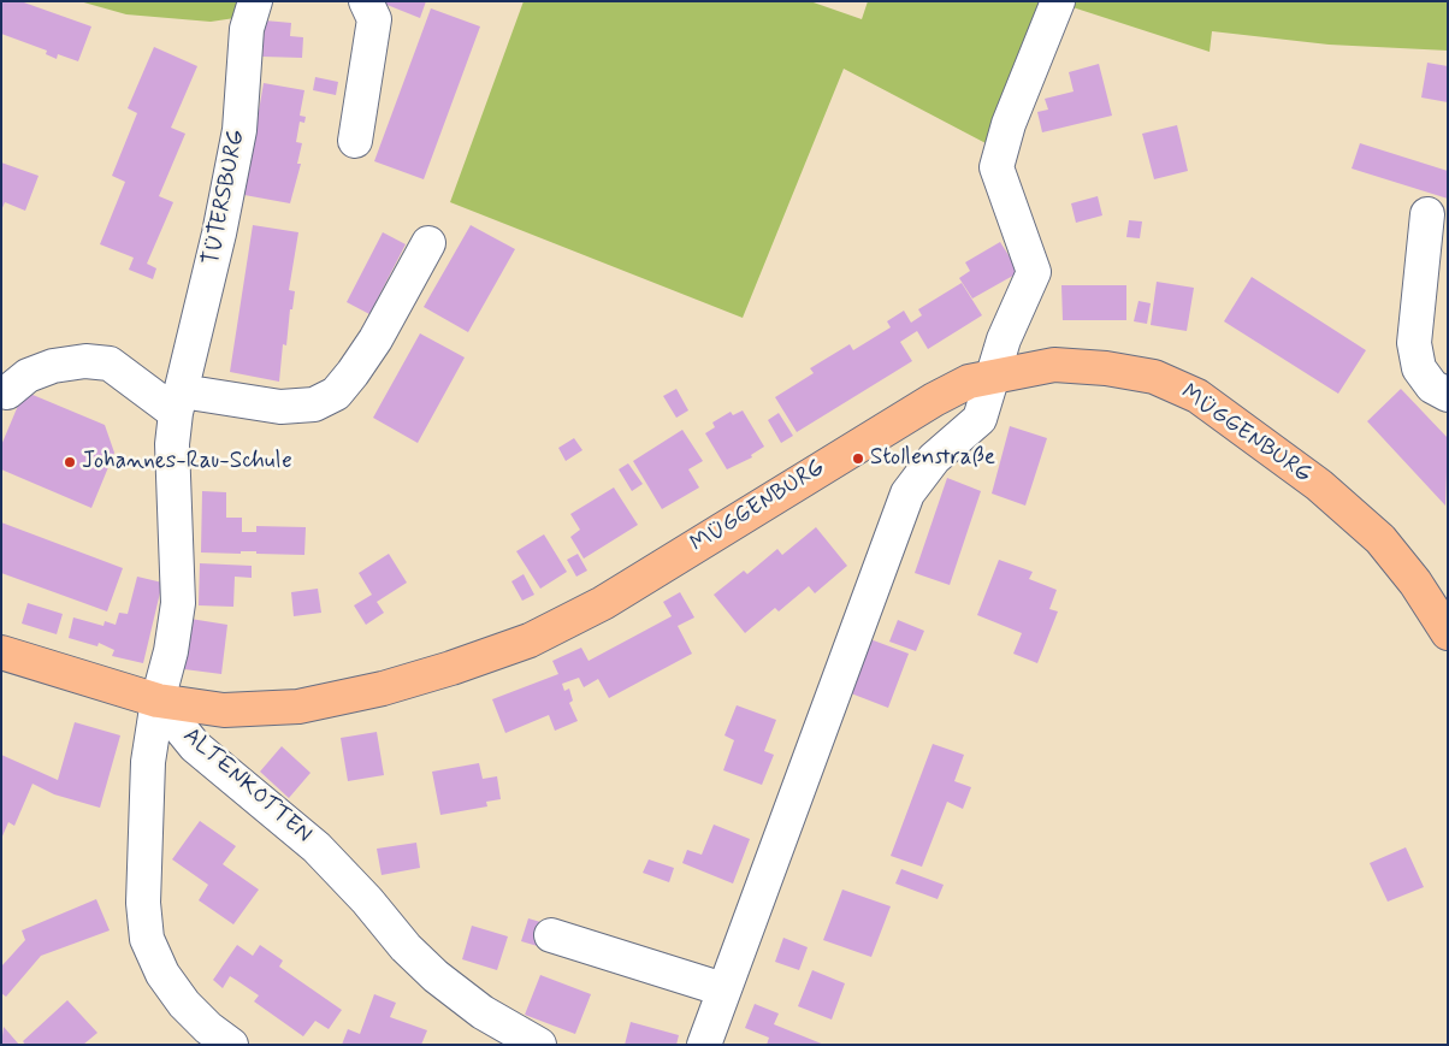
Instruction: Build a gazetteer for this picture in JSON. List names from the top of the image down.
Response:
{
  "streets": {
    "main road": ["MÜGGENBURG"],
    "street": ["TÜTERSBURG", "ALTENKOTTEN"]
  },
  "crossings": [
    ["TÜTERSBURG", "MÜGGENBURG"],
    ["TÜTERSBURG", "ALTENKOTTEN"],
    ["MÜGGENBURG", "ALTENKOTTEN"]
  ],
  "places": ["Stollenstraße", "Johannes-Rau-Schule"]
}
